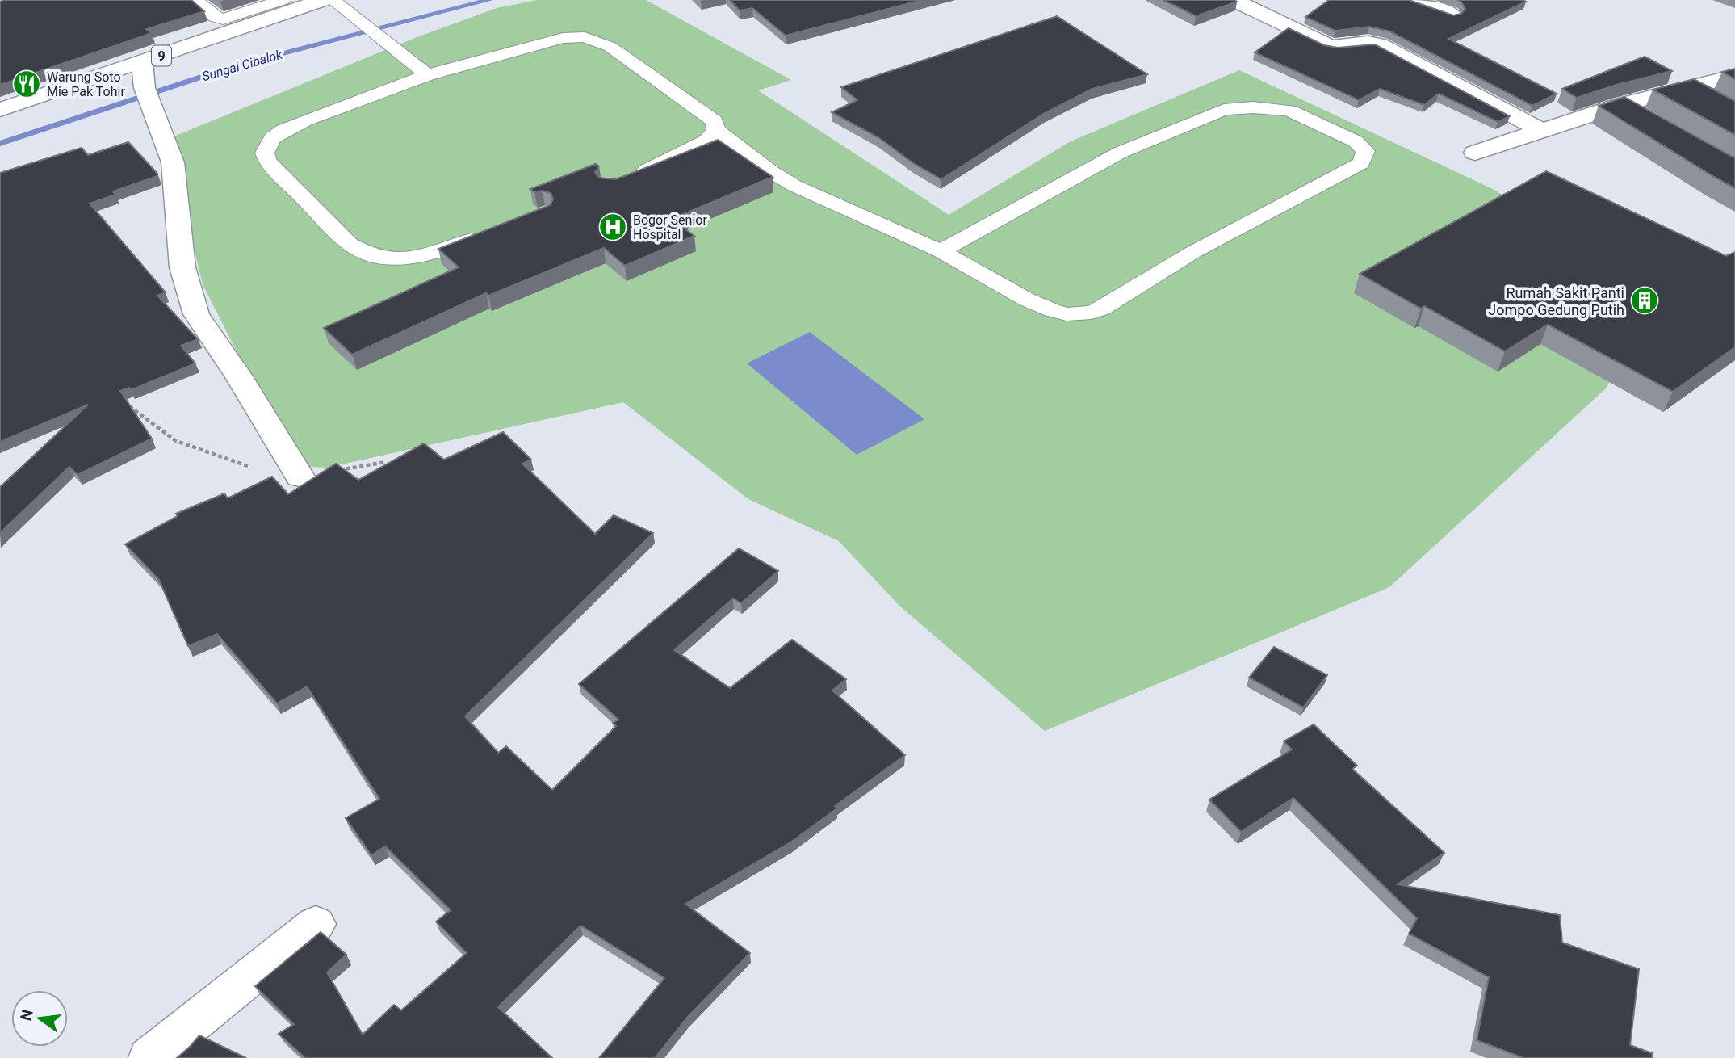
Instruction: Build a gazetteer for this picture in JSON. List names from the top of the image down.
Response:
{
  "streets": {
    "main road": ["9"]
  },
  "water": ["Sungai Cibalok"],
  "places": {
    "restaurant": ["Warung Soto Mie Pak Tohir"],
    "hospital": ["Bogor Senior Hospital"],
    "building": ["Rumah Sakit Panti Jompo Gedung Putih"]
  },
  "north": "left"
}
